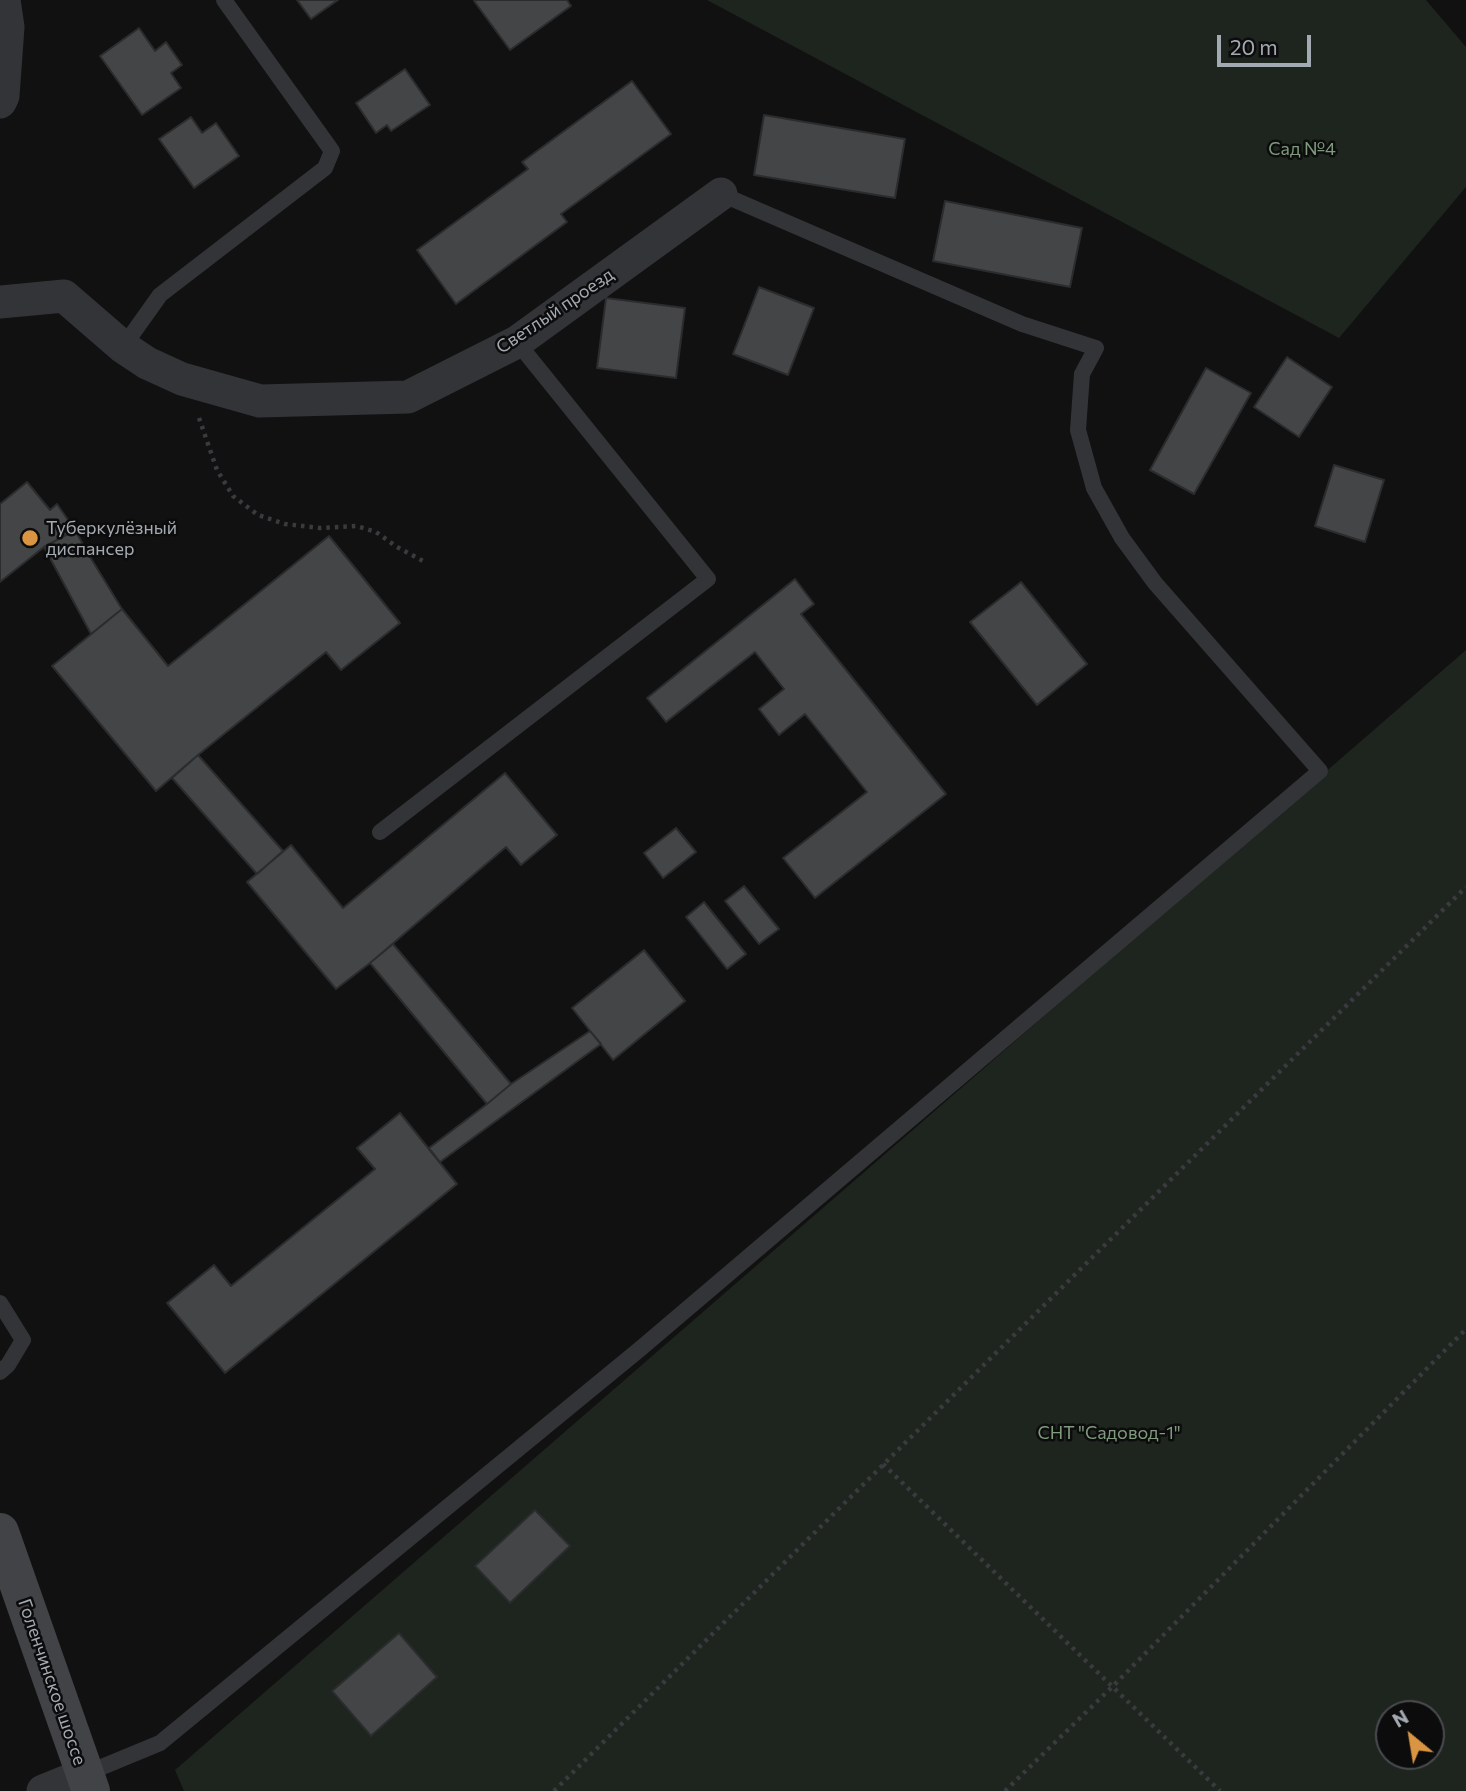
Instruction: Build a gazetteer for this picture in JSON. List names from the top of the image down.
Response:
{
  "streets": {
    "street": ["Светлый проезд", "Голенчинское шоссе"]
  },
  "crossings": [
    ["Светлый проезд", "Голенчинское шоссе"]
  ],
  "parks": ["Сад №4", "СНТ \"Садовод-1\""],
  "places": ["Туберкулёзный диспансер"],
  "scale_bar": "20 m",
  "north": "top left"
}
